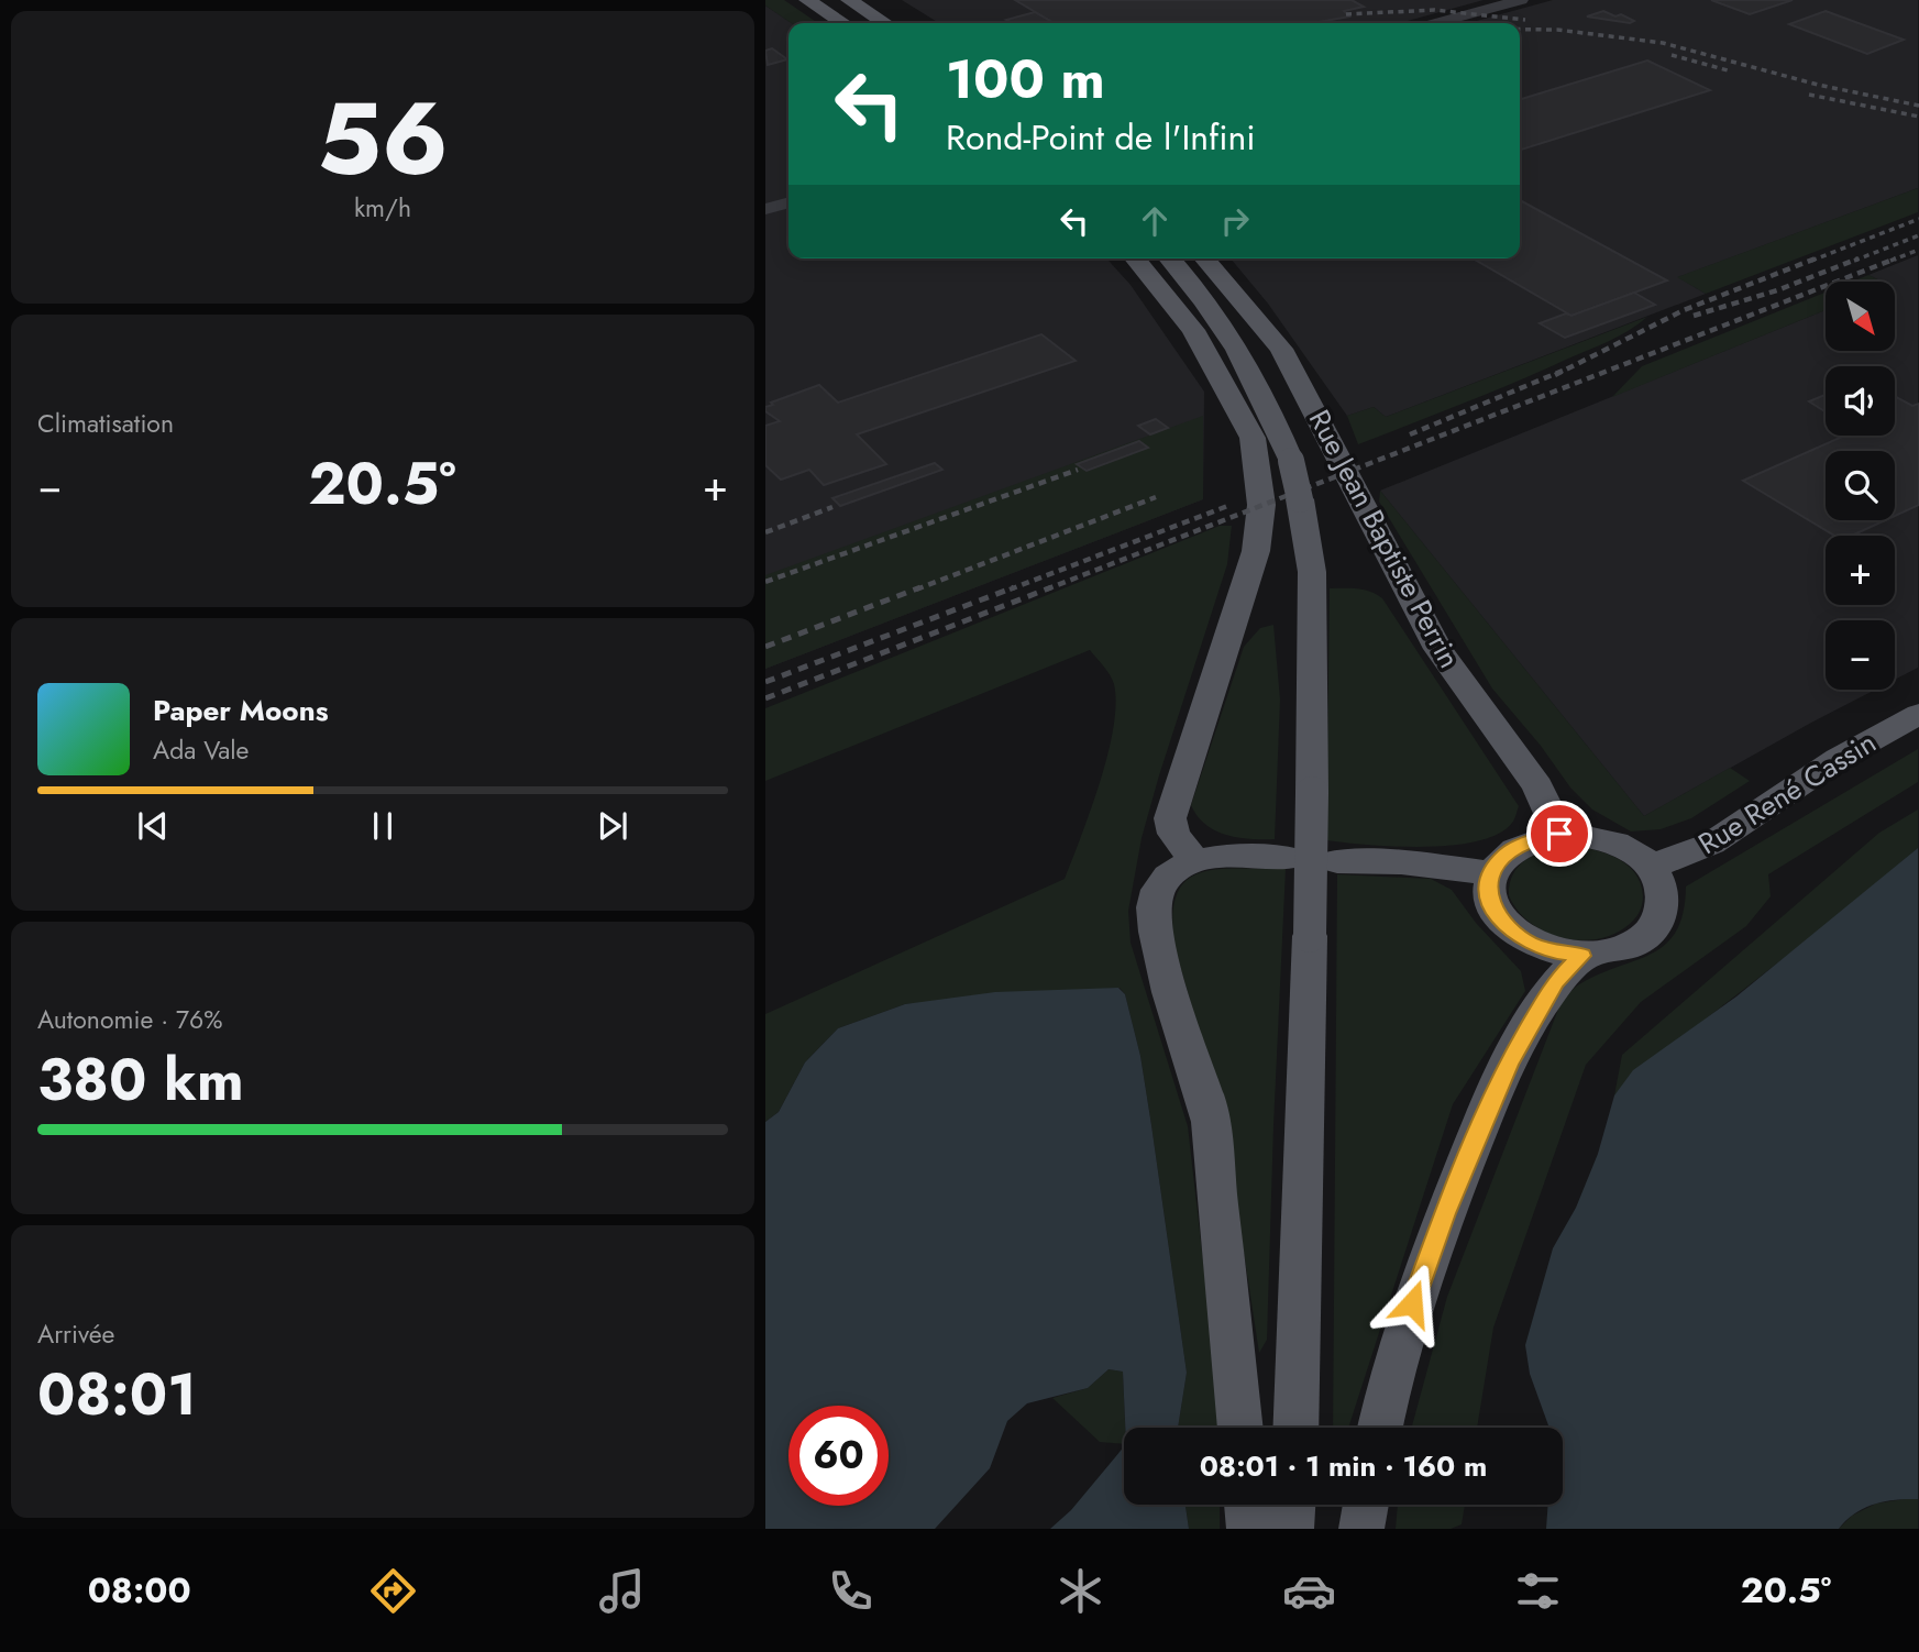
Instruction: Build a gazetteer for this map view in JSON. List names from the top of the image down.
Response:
{
  "streets": {
    "main road": ["Rue Jean Baptiste Perrin", "Rue René Cassin"]
  },
  "crossings": [
    ["Rue Jean Baptiste Perrin", "Rue René Cassin"]
  ],
  "north": "bottom right",
  "page": {
    "tile": [
      ["56", "km/h"],
      "Climatisation",
      ["Autonomie · 76%", "380 km"],
      ["Arrivée", "08:01"]
    ],
    "turn": ["100 m", "Rond-Point de l'Infini"],
    "map_buttons": ["+", "−"],
    "heat": ["−", "20.5°", "+"],
    "song": ["Paper Moons", "Ada Vale"],
    "limit": "60",
    "trip": "08:01 · 1 min · 160 m",
    "tabs": ["08:00", "20.5°"]
  }
}
